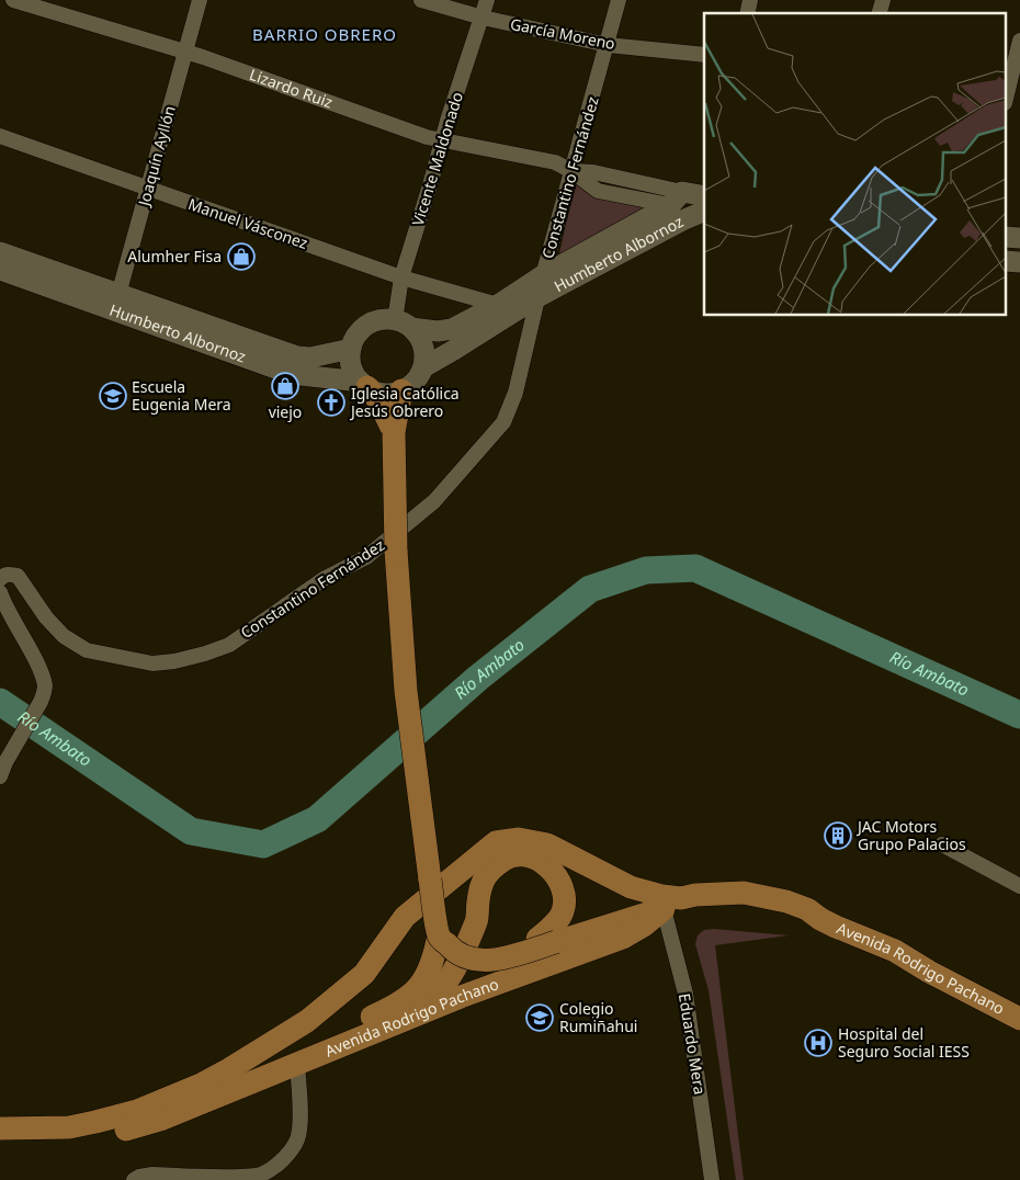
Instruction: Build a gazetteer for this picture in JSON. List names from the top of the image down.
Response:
{
  "streets": {
    "main road": ["Lizardo Ruiz", "Humberto Albornoz", "Avenida Rodrigo Pachano"],
    "street": [
      "García Moreno",
      "Joaquín Ayllón",
      "Vicente Maldonado",
      "Constantino Fernández",
      "Manuel Vásconez",
      "Eduardo Mera"
    ]
  },
  "crossings": [
    ["García Moreno", "Vicente Maldonado"],
    ["García Moreno", "Constantino Fernández"],
    ["Lizardo Ruiz", "Joaquín Ayllón"],
    ["Lizardo Ruiz", "Vicente Maldonado"],
    ["Lizardo Ruiz", "Constantino Fernández"],
    ["Lizardo Ruiz", "Humberto Albornoz"],
    ["Joaquín Ayllón", "Manuel Vásconez"],
    ["Joaquín Ayllón", "Humberto Albornoz"],
    ["Vicente Maldonado", "Manuel Vásconez"],
    ["Vicente Maldonado", "Humberto Albornoz"],
    ["Constantino Fernández", "Humberto Albornoz"],
    ["Manuel Vásconez", "Humberto Albornoz"],
    ["Avenida Rodrigo Pachano", "Eduardo Mera"]
  ],
  "districts": ["BARRIO OBRERO"],
  "water": ["Río Ambato"],
  "places": {
    "shop": ["Alumher Fisa", "viejo"],
    "school or university": ["Escuela Eugenia Mera", "Colegio Rumiñahui"],
    "church": ["Iglesia Católica Jesús Obrero"],
    "building": ["JAC Motors Grupo Palacios"],
    "hospital": ["Hospital del Seguro Social IESS"]
  }
}
